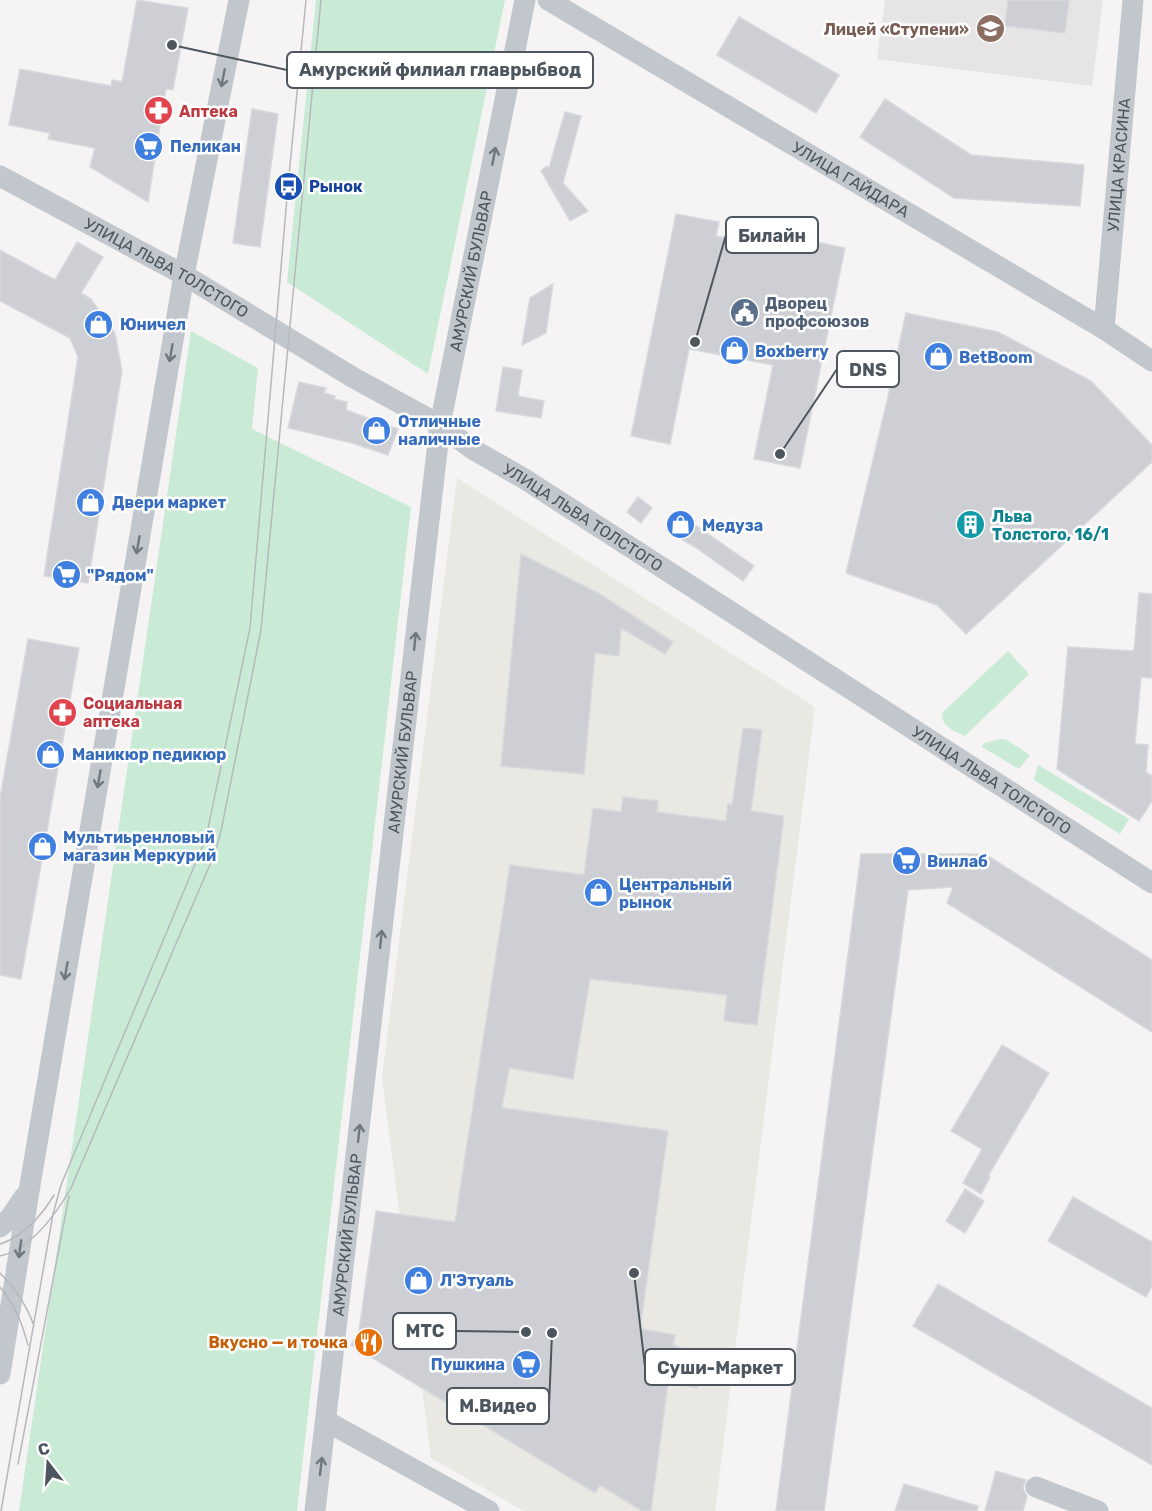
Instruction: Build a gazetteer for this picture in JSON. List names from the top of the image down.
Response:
{
  "streets": {
    "street": [
      "УЛИЦА КРАСИНА",
      "УЛИЦА ГАЙДАРА",
      "УЛИЦА ЛЬВА ТОЛСТОГО",
      "АМУРСКИЙ БУЛЬВАР"
    ]
  },
  "crossings": [
    ["УЛИЦА КРАСИНА", "УЛИЦА ГАЙДАРА"],
    ["УЛИЦА ЛЬВА ТОЛСТОГО", "АМУРСКИЙ БУЛЬВАР"]
  ],
  "one_way": ["АМУРСКИЙ БУЛЬВАР"],
  "places": {
    "school or university": ["Лицей «Ступени»"],
    "other": [
      "Амурский филиал главрыбвод",
      "Билайн",
      "DNS",
      "Суши-Маркет",
      "МТС",
      "М.Видео"
    ],
    "pharmacy": ["Аптека", "Социальная аптека"],
    "supermarket": [
      "Пеликан",
      "\"Рядом\"",
      "Винлаб",
      "Пушкина"
    ],
    "bus stop": ["Рынок"],
    "public building": ["Дворец профсоюзов"],
    "shop": [
      "Юничел",
      "Boxberry",
      "BetBoom",
      "Отличные наличные",
      "Двери маркет",
      "Медуза",
      "Маникюр педикюр",
      "Мультиьренловый магазин Меркурий",
      "Центральный рынок",
      "Л'Этуаль"
    ],
    "building": ["Льва Толстого, 16/1"],
    "restaurant": ["Вкусно — и точка"]
  },
  "north": "top"
}
